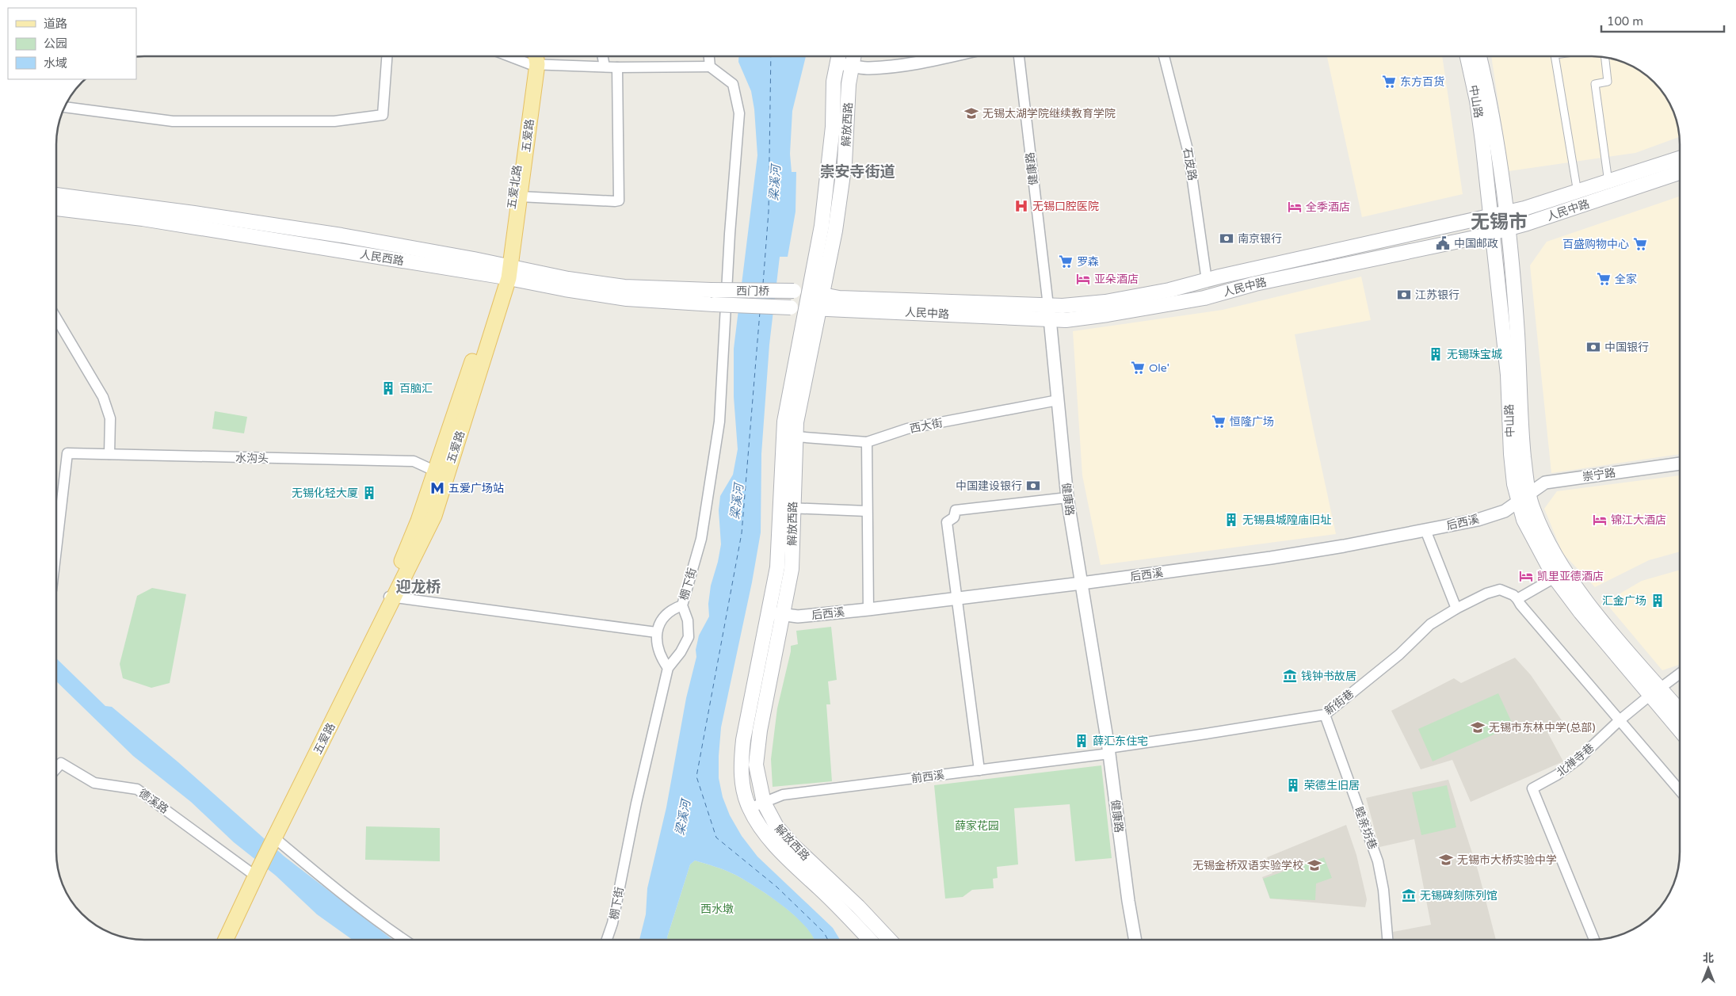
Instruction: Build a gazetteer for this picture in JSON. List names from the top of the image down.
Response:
{
  "streets": {
    "main road": [
      "中山路",
      "解放西路",
      "五爱路",
      "五爱北路",
      "人民中路",
      "人民西路",
      "西门桥"
    ],
    "street": [
      "石皮路",
      "健康路",
      "西大街",
      "水沟头",
      "崇宁路",
      "后西溪",
      "棚下街",
      "新街巷",
      "北禅寺巷",
      "前西溪",
      "德溪路",
      "睦亲坊巷"
    ]
  },
  "crossings": [
    ["中山路", "人民中路"],
    ["中山路", "崇宁路"],
    ["中山路", "后西溪"],
    ["中山路", "北禅寺巷"],
    ["解放西路", "人民中路"],
    ["解放西路", "西大街"],
    ["解放西路", "后西溪"],
    ["解放西路", "前西溪"],
    ["五爱路", "五爱北路"],
    ["五爱路", "人民西路"],
    ["五爱路", "水沟头"],
    ["五爱路", "德溪路"],
    ["石皮路", "人民中路"],
    ["健康路", "人民中路"],
    ["健康路", "西大街"],
    ["健康路", "后西溪"],
    ["健康路", "新街巷"],
    ["健康路", "前西溪"],
    ["五爱北路", "人民西路"],
    ["人民中路", "西门桥"],
    ["人民西路", "西门桥"],
    ["崇宁路", "后西溪"],
    ["新街巷", "前西溪"],
    ["新街巷", "睦亲坊巷"]
  ],
  "districts": ["崇安寺街道", "无锡市", "迎龙桥"],
  "water": ["梁溪河"],
  "parks": ["薛家花园", "西水墩"],
  "places": {
    "supermarket": [
      "东方百货",
      "百盛购物中心",
      "罗森",
      "全家",
      "Ole'",
      "恒隆广场"
    ],
    "school or university": [
      "无锡太湖学院继续教育学院",
      "无锡市东林中学(总部)",
      "无锡市大桥实验中学",
      "无锡金桥双语实验学校"
    ],
    "hospital": ["无锡口腔医院"],
    "hotel": [
      "全季酒店",
      "亚朵酒店",
      "锦江大酒店",
      "凯里亚德酒店"
    ],
    "bank": [
      "南京银行",
      "江苏银行",
      "中国银行",
      "中国建设银行"
    ],
    "public building": ["中国邮政"],
    "building": [
      "无锡珠宝城",
      "百脑汇",
      "无锡化轻大厦",
      "无锡县城隍庙旧址",
      "汇金广场",
      "薛汇东住宅",
      "荣德生旧居"
    ],
    "metro station": ["五爱广场站"],
    "museum": ["钱钟书故居", "无锡碑刻陈列馆"]
  },
  "legend": ["道路", "公园", "水域"],
  "scale_bar": "100 m",
  "north": "top"
}
